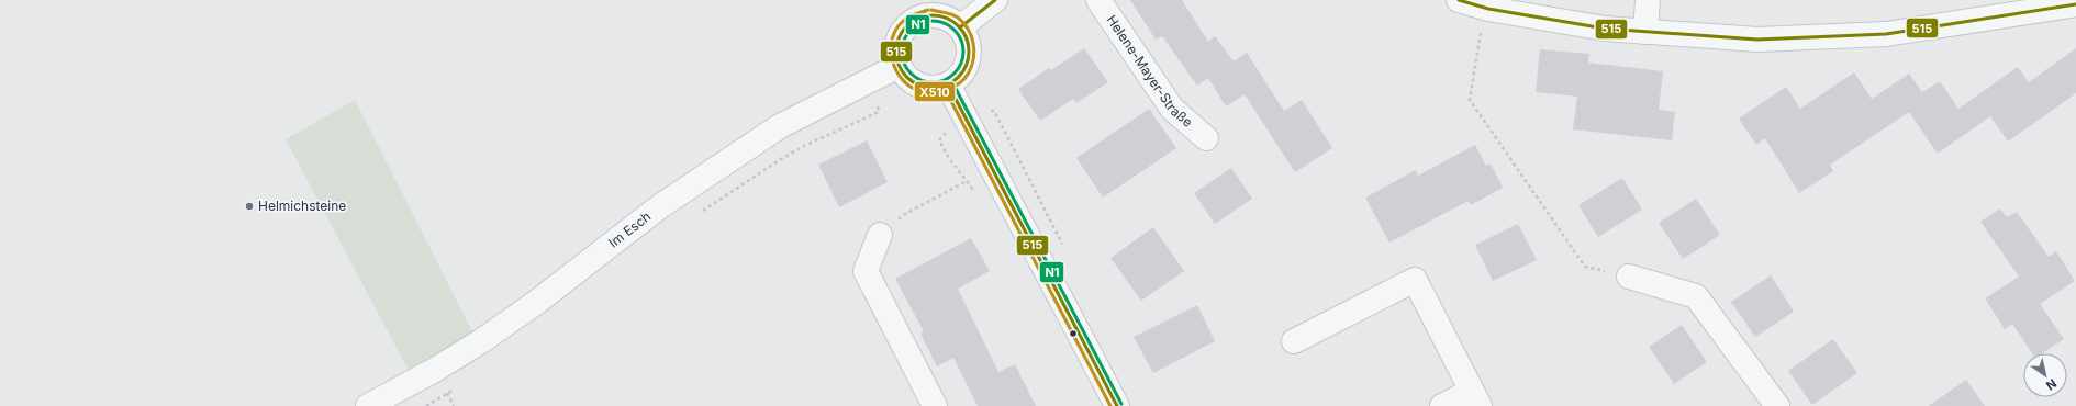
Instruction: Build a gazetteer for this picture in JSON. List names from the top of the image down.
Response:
{
  "streets": {
    "street": ["Helene-Mayer-Straße", "Im Esch"]
  },
  "places": ["Helmichsteine"],
  "lines": ["transit line 515", "transit line X510", "transit line N1"],
  "north": "bottom right"
}
